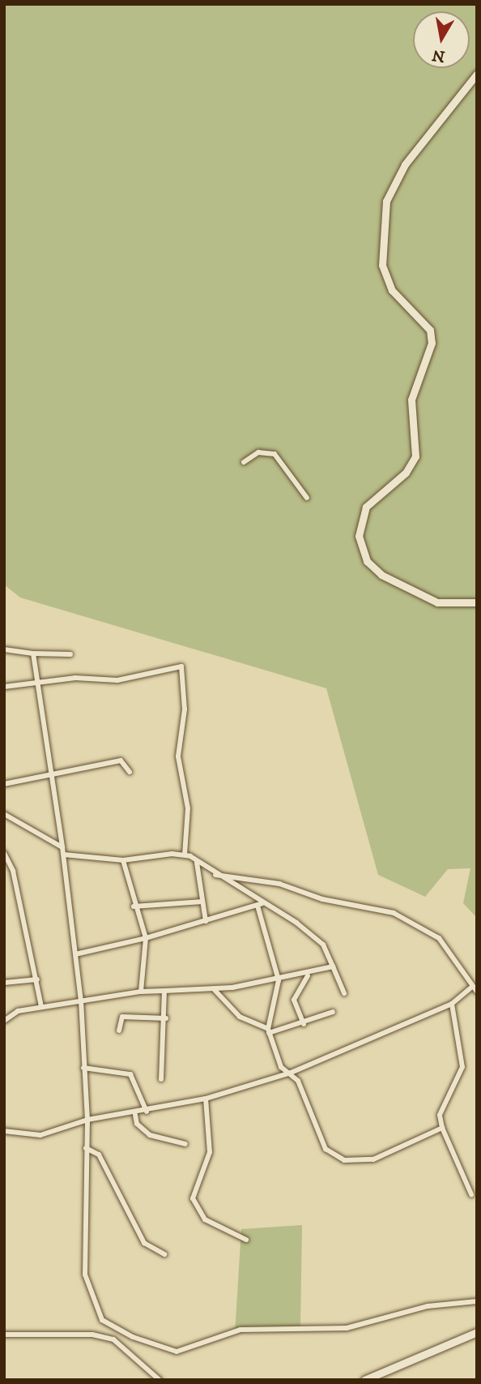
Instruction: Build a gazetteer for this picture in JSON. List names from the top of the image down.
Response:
{
  "north": "bottom"
}
